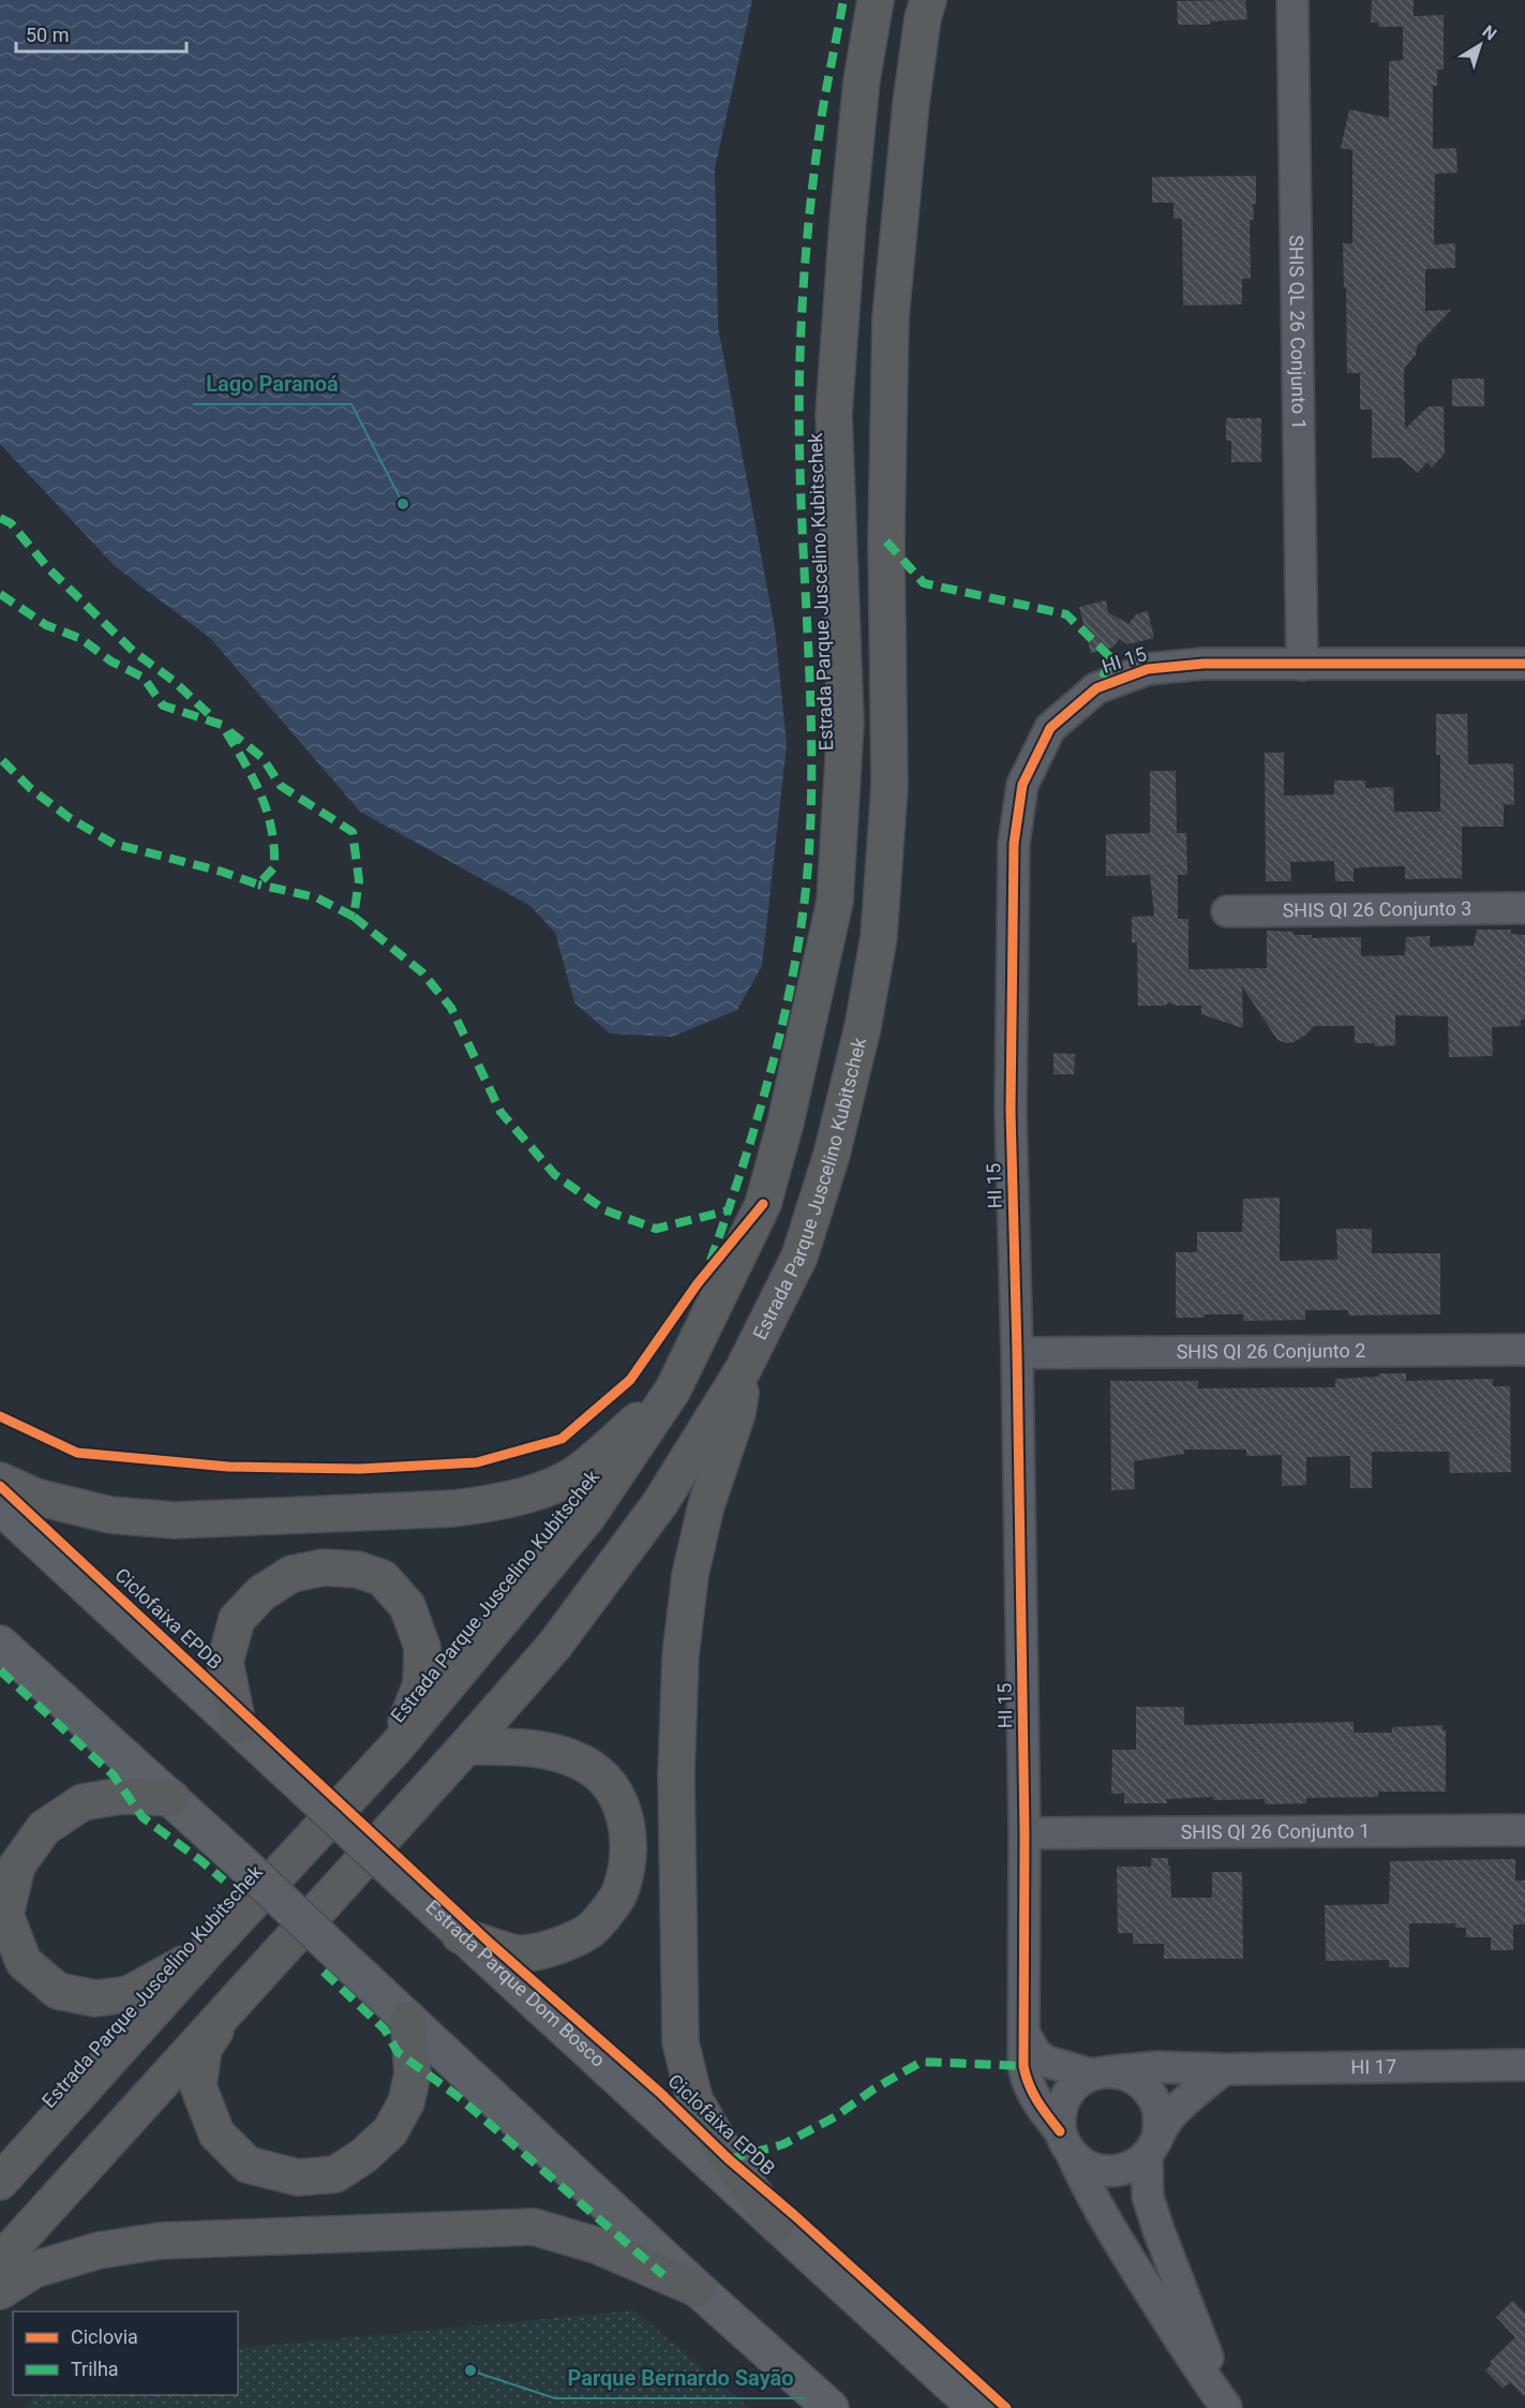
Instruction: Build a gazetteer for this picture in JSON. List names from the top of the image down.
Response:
{
  "streets": {
    "highway": ["Estrada Parque Juscelino Kubitschek"],
    "main road": ["Estrada Parque Dom Bosco"],
    "street": [
      "SHIS QL 26 Conjunto 1",
      "HI 15",
      "SHIS QI 26 Conjunto 3",
      "SHIS QI 26 Conjunto 2",
      "SHIS QI 26 Conjunto 1",
      "HI 17"
    ],
    "cycle path": ["Ciclofaixa EPDB"]
  },
  "crossings": [
    ["SHIS QL 26 Conjunto 1", "HI 15"],
    ["HI 15", "SHIS QI 26 Conjunto 2"],
    ["HI 15", "SHIS QI 26 Conjunto 1"],
    ["HI 15", "HI 17"]
  ],
  "places": ["Lago Paranoá", "Parque Bernardo Sayão"],
  "legend": ["Ciclovia", "Trilha"],
  "scale_bar": "50 m",
  "north": "top right"
}
